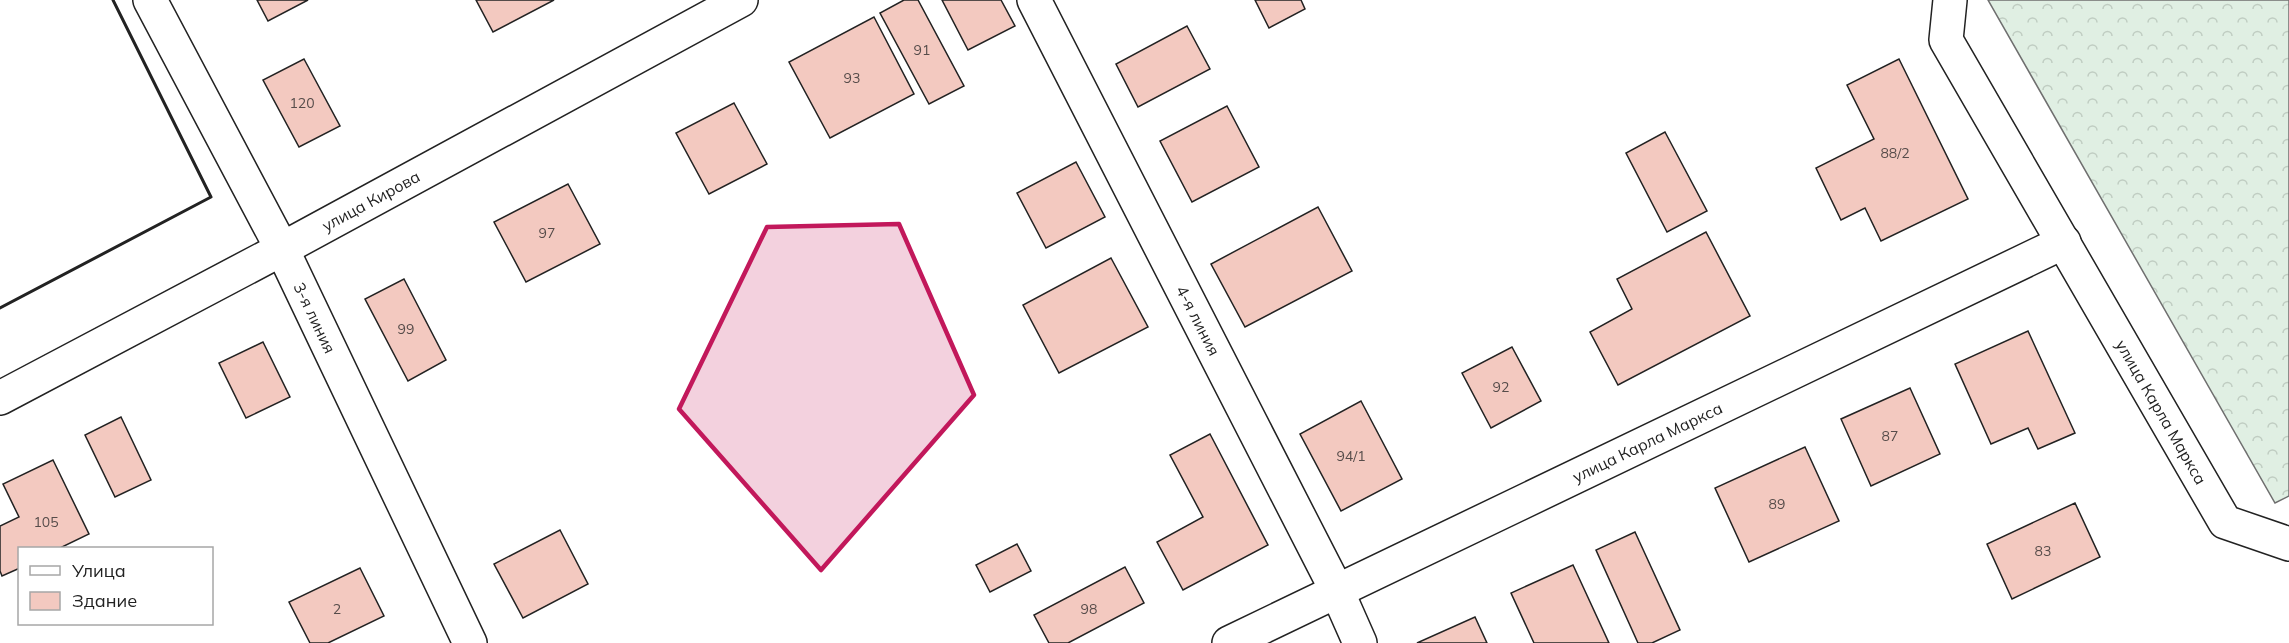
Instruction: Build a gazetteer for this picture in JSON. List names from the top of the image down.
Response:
{
  "streets": {
    "street": [
      "улица Кирова",
      "3-я линия",
      "4-я линия",
      "улица Карла Маркса"
    ]
  },
  "crossings": [
    ["улица Кирова", "3-я линия"],
    ["4-я линия", "улица Карла Маркса"]
  ],
  "house_numbers": [
    "91",
    "93",
    "120",
    "88/2",
    "97",
    "99",
    "92",
    "87",
    "94/1",
    "89",
    "105",
    "83",
    "2",
    "98"
  ],
  "legend": ["Улица", "Здание"]
}
